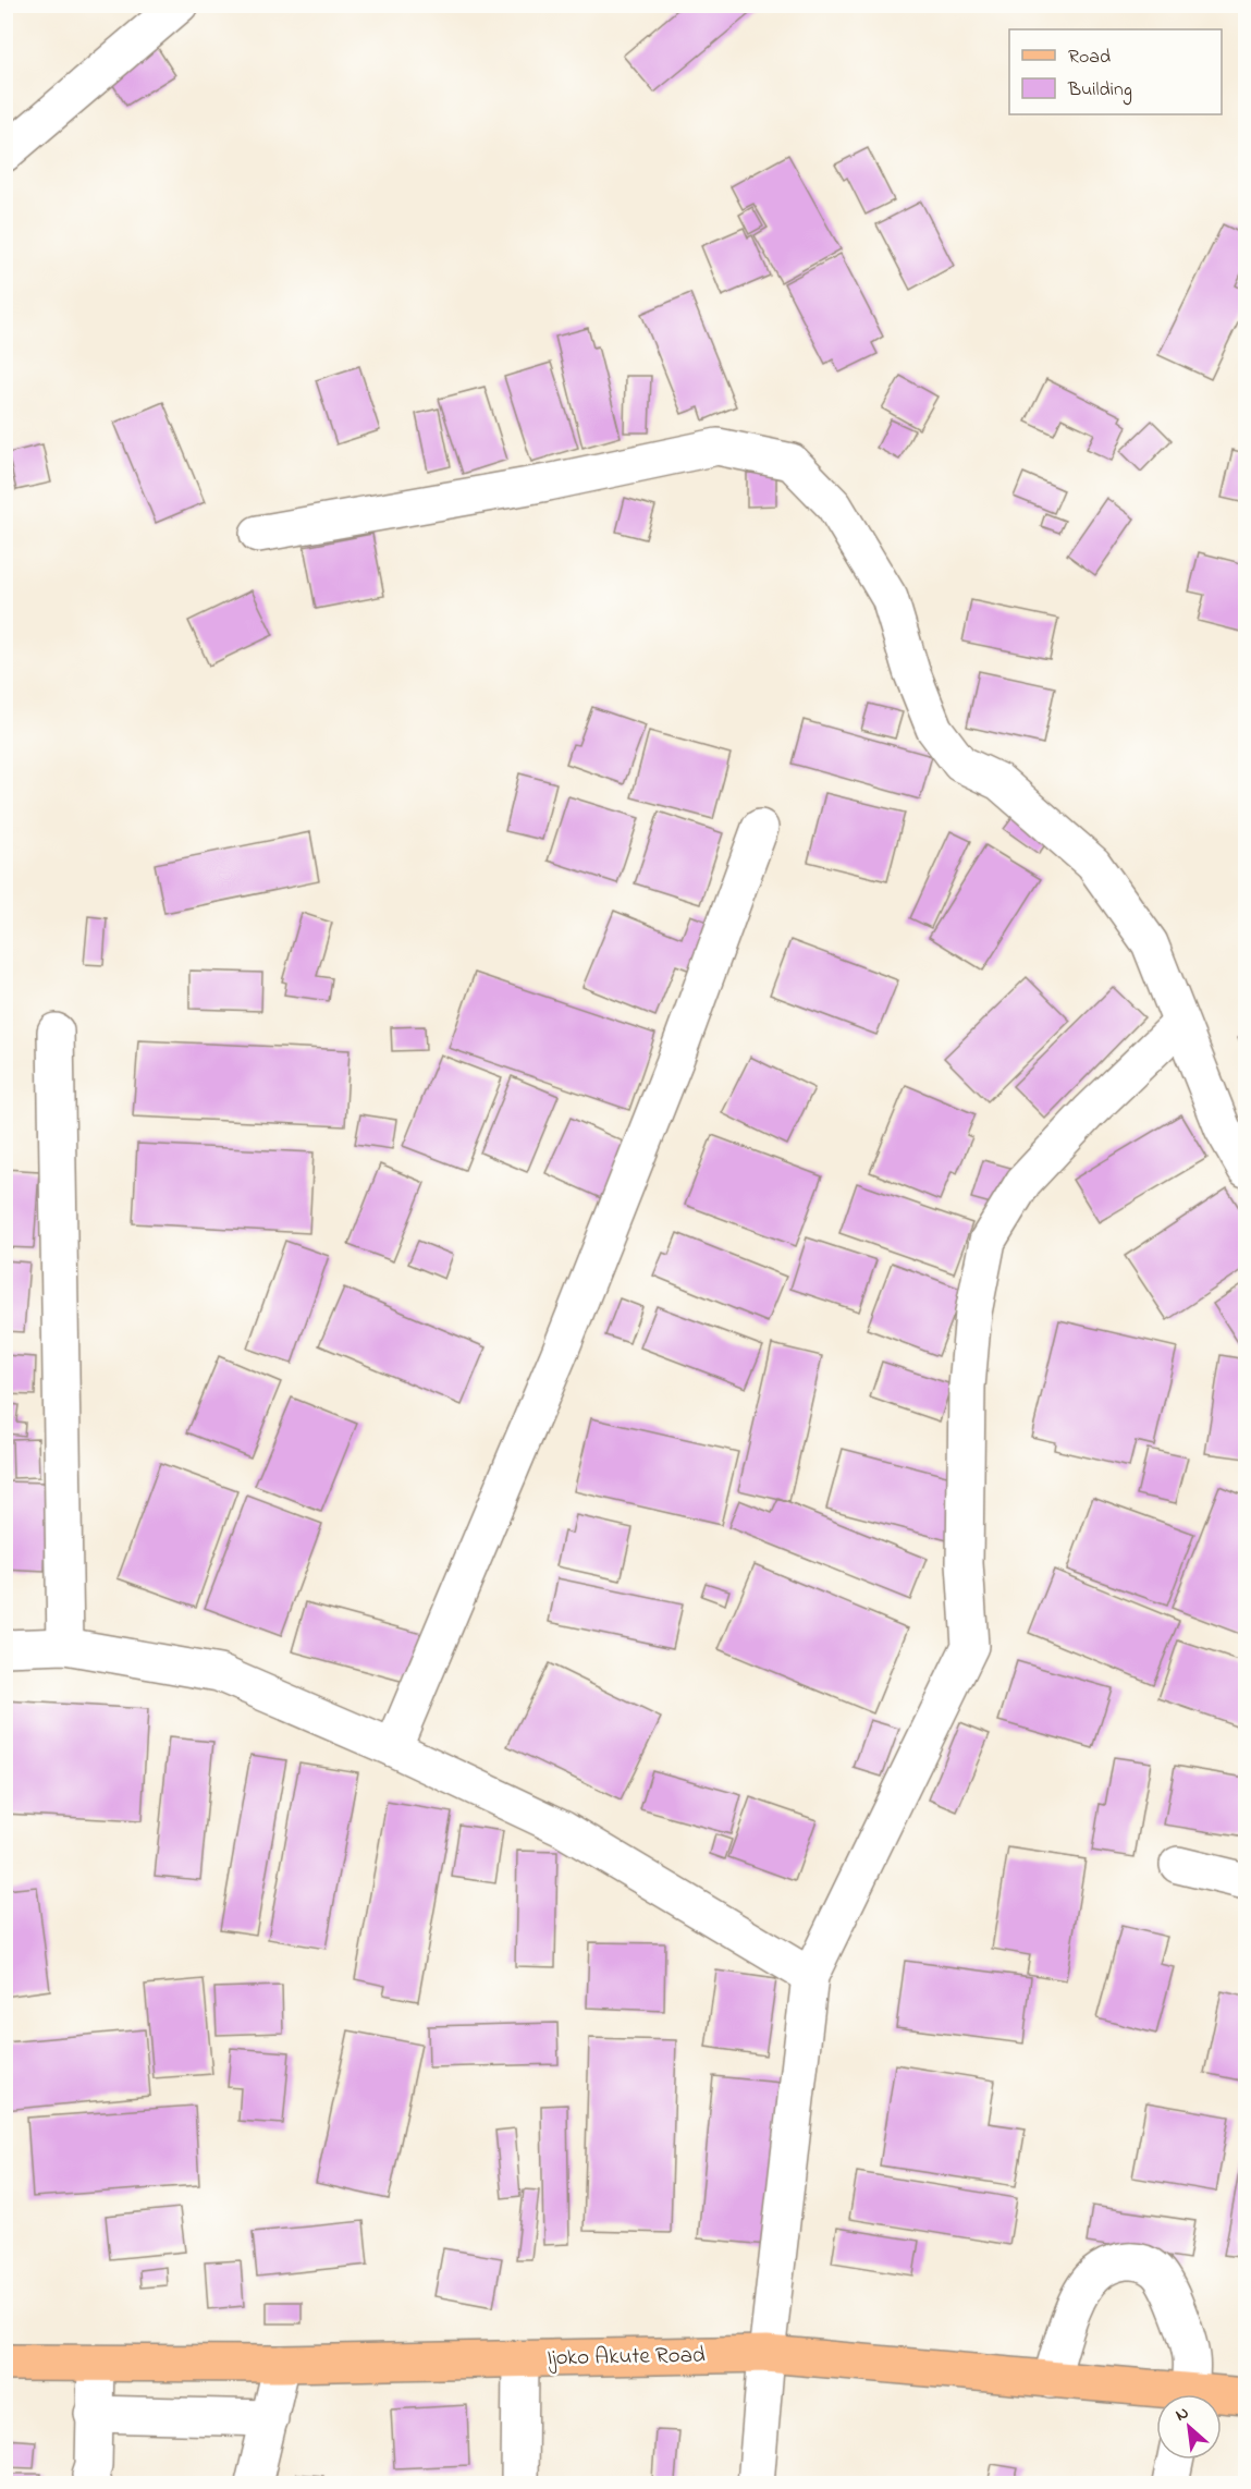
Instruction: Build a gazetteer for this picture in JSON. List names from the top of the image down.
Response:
{
  "streets": {
    "main road": ["Ijoko Akute Road"]
  },
  "legend": ["Road", "Building"],
  "north": "top left"
}
